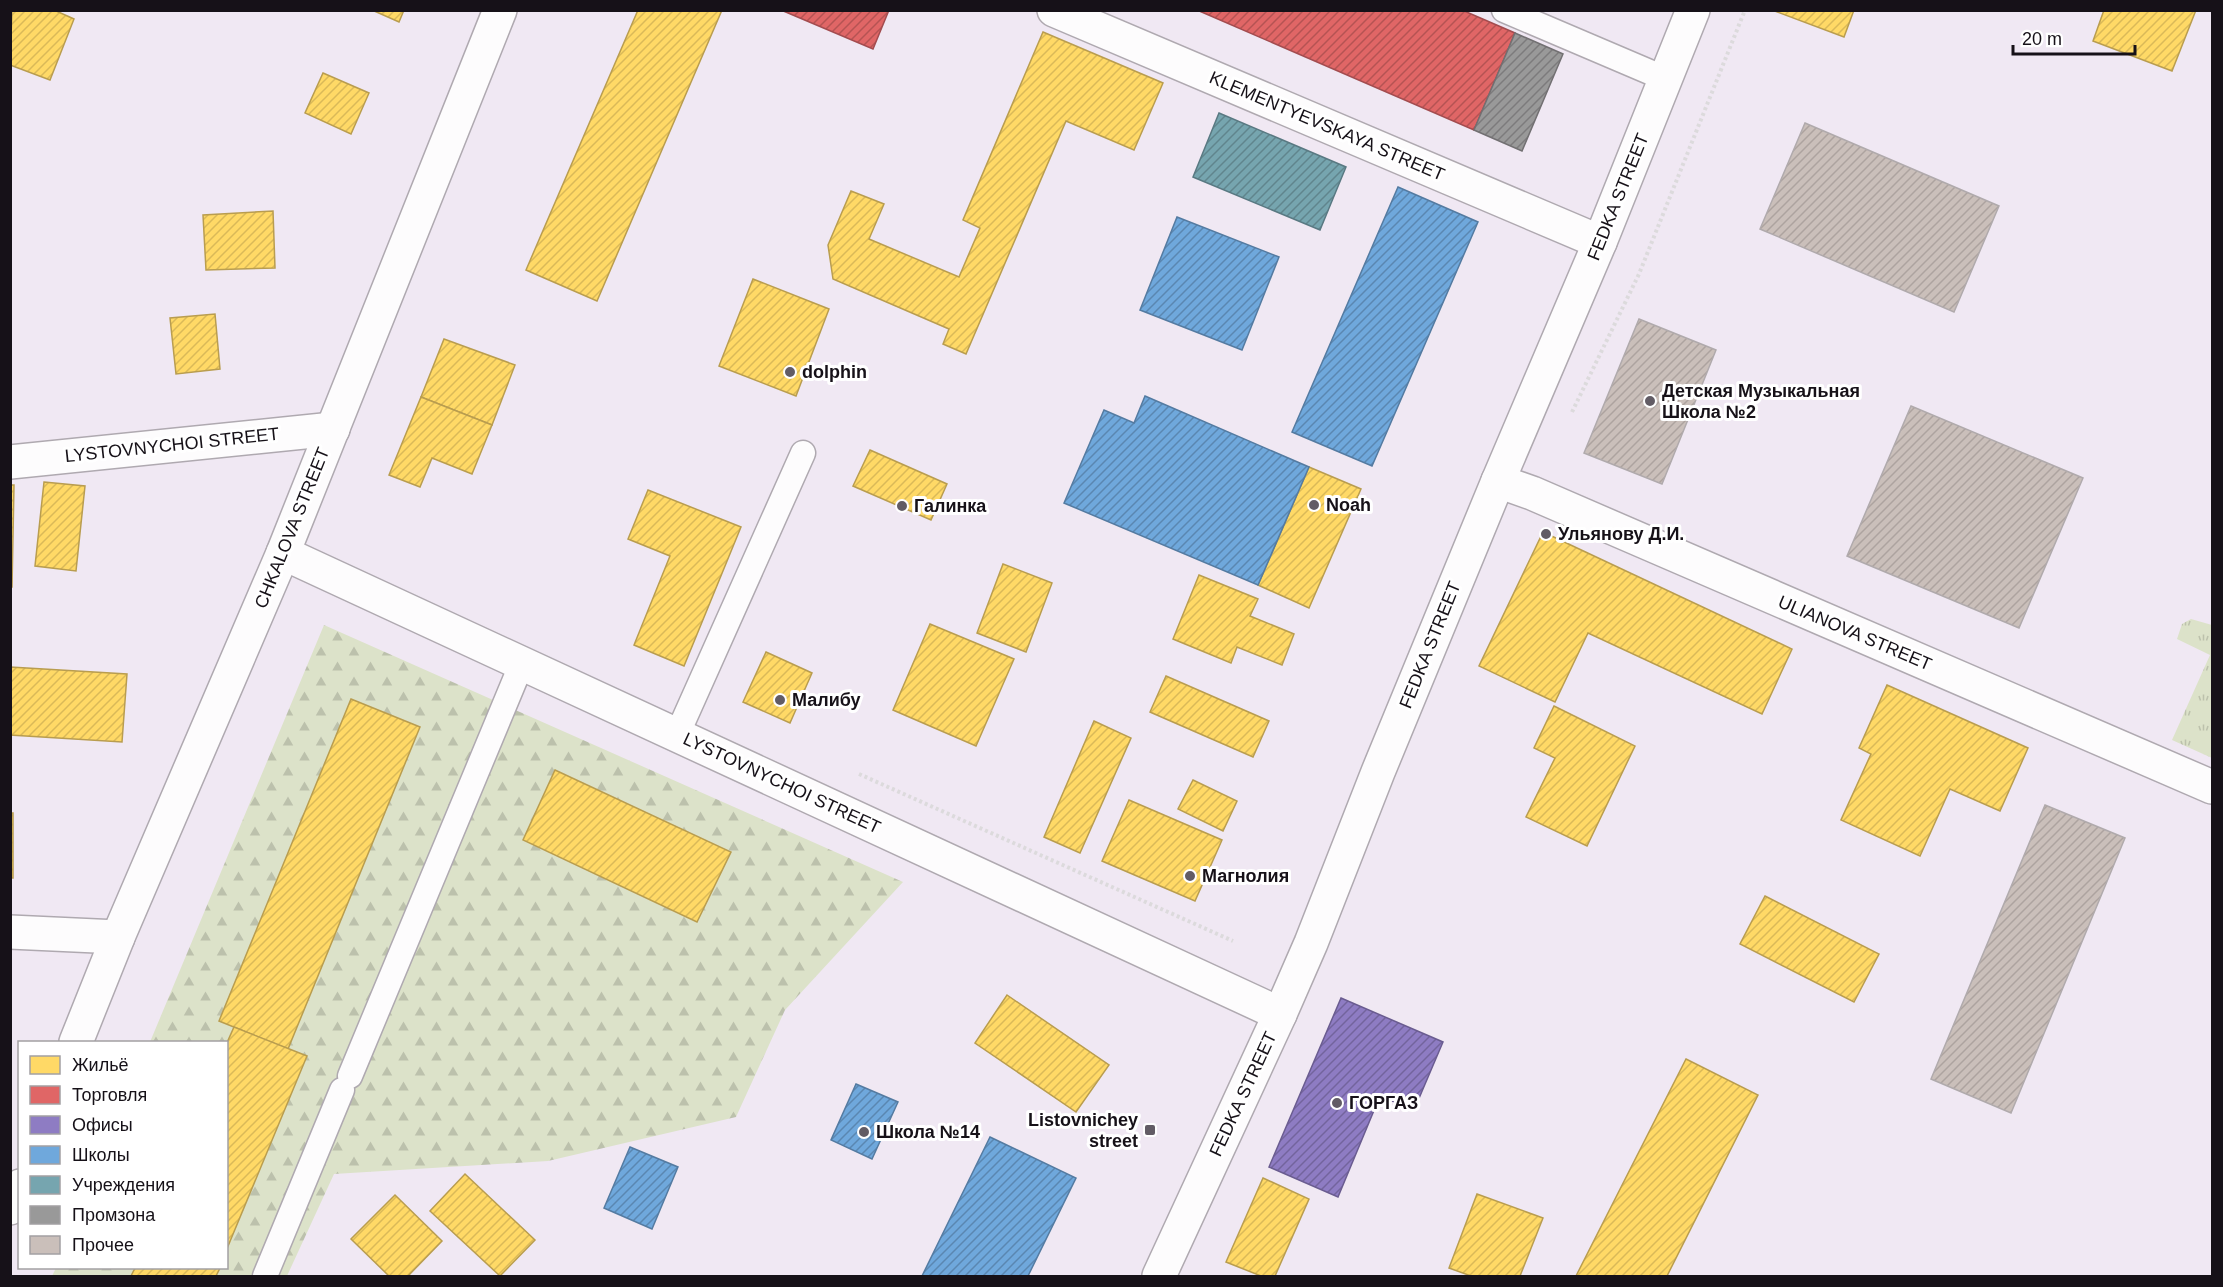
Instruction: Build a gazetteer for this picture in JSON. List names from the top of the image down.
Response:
{
  "streets": {
    "street": [
      "KLEMENTYEVSKAYA STREET",
      "FEDKA STREET",
      "LYSTOVNYCHOI STREET",
      "CHKALOVA STREET",
      "ULIANOVA STREET"
    ]
  },
  "crossings": [
    ["KLEMENTYEVSKAYA STREET", "FEDKA STREET"],
    ["FEDKA STREET", "LYSTOVNYCHOI STREET"],
    ["FEDKA STREET", "ULIANOVA STREET"],
    ["LYSTOVNYCHOI STREET", "CHKALOVA STREET"]
  ],
  "places": {
    "other": [
      "dolphin",
      "Детская Музыкальная Школа №2",
      "Noah",
      "Галинка",
      "Ульянову Д.И.",
      "Малибу",
      "Магнолия",
      "ГОРГАЗ",
      "Школа №14"
    ],
    "transit": ["Listovnichey street"]
  },
  "legend": [
    "Жильё",
    "Торговля",
    "Офисы",
    "Школы",
    "Учреждения",
    "Промзона",
    "Прочее"
  ],
  "scale_bar": "20 m"
}
